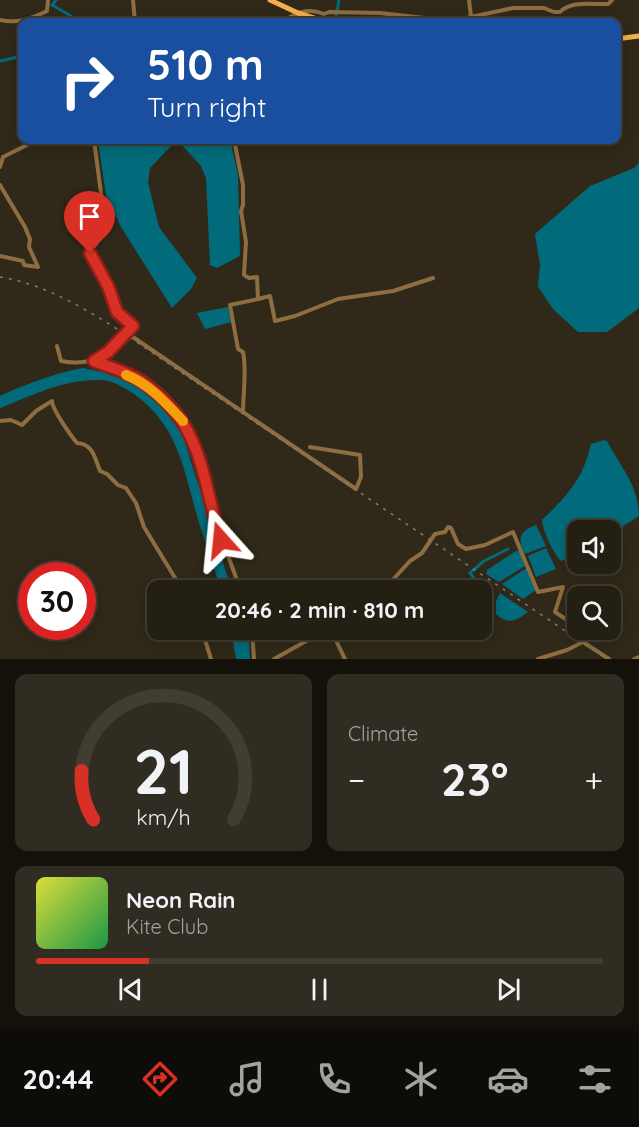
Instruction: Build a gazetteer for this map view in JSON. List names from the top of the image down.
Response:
{
  "page": {
    "turn": ["510 m", "Turn right"],
    "limit": "30",
    "trip": "20:46 · 2 min · 810 m",
    "tile": "Climate",
    "heat": ["−", "23°", "+"],
    "song": ["Neon Rain", "Kite Club"],
    "tabs": "20:44",
    "gauge": ["21", "km/h"]
  }
}
